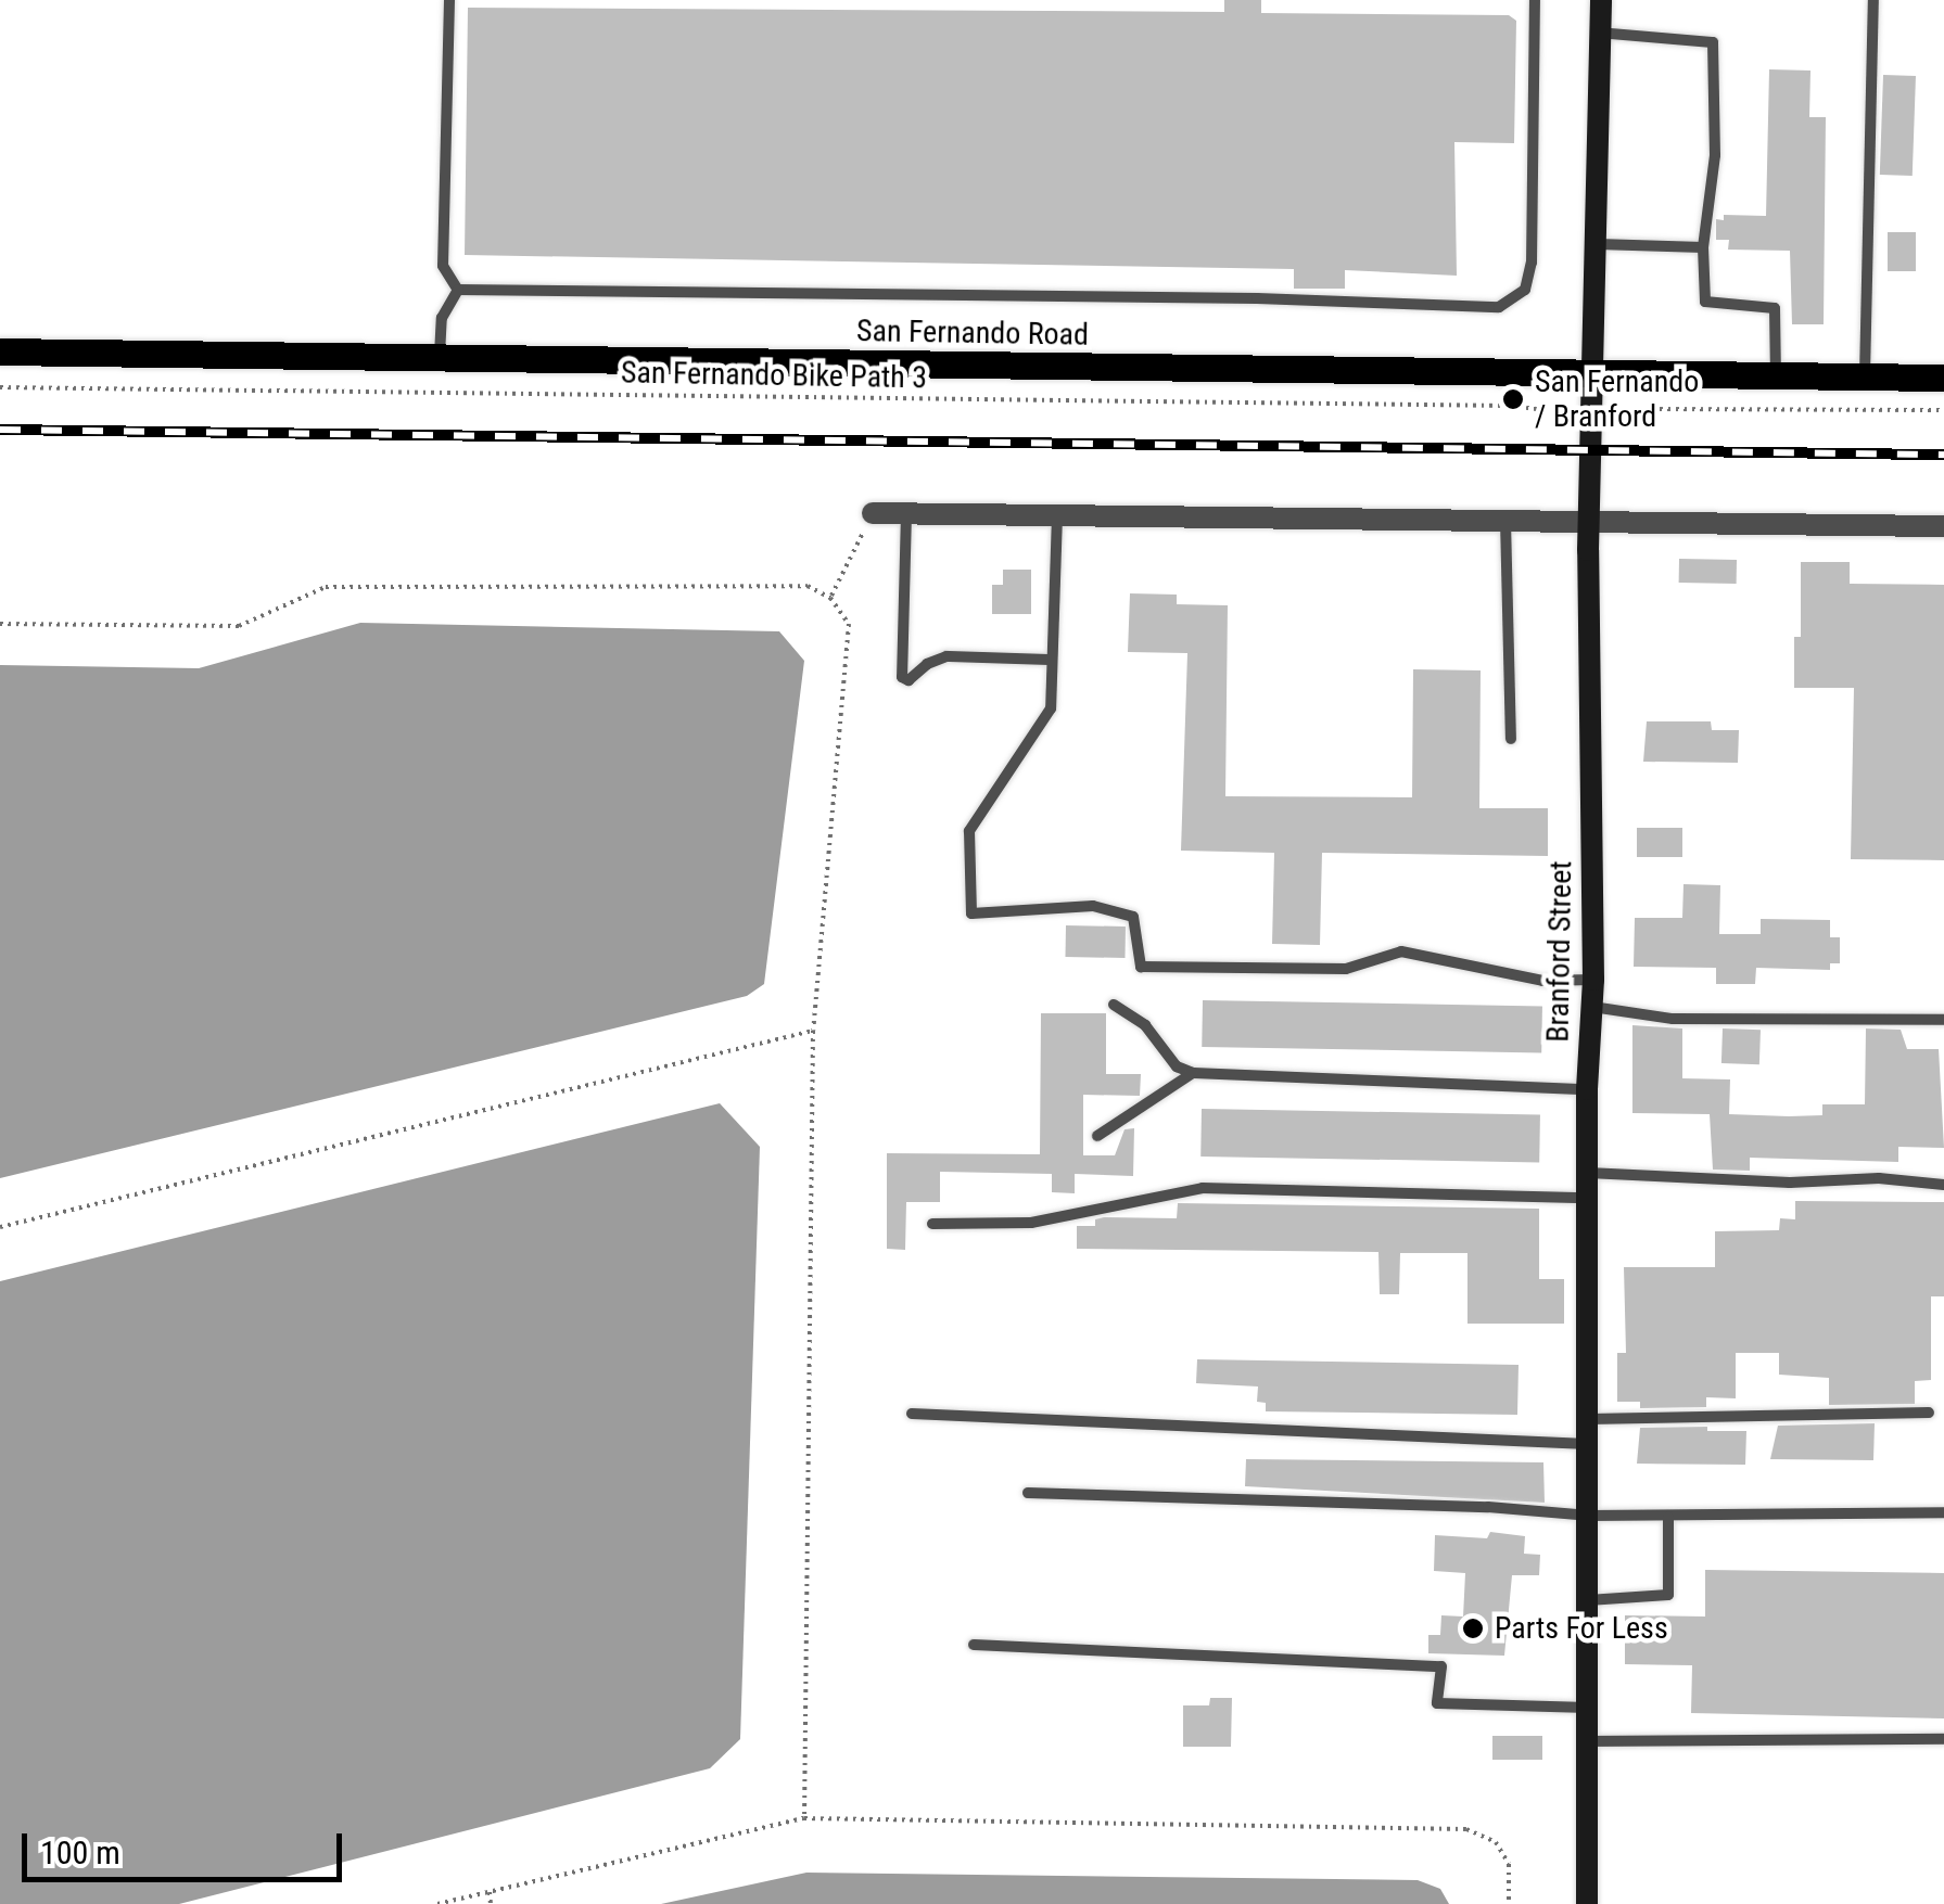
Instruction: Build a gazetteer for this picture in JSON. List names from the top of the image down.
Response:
{
  "streets": {
    "main road": ["San Fernando Road", "Branford Street"],
    "path": ["San Fernando Bike Path 3"]
  },
  "crossings": [
    ["San Fernando Road", "Branford Street"]
  ],
  "places": ["San Fernando / Branford", "Parts For Less"],
  "scale_bar": "100 m"
}
